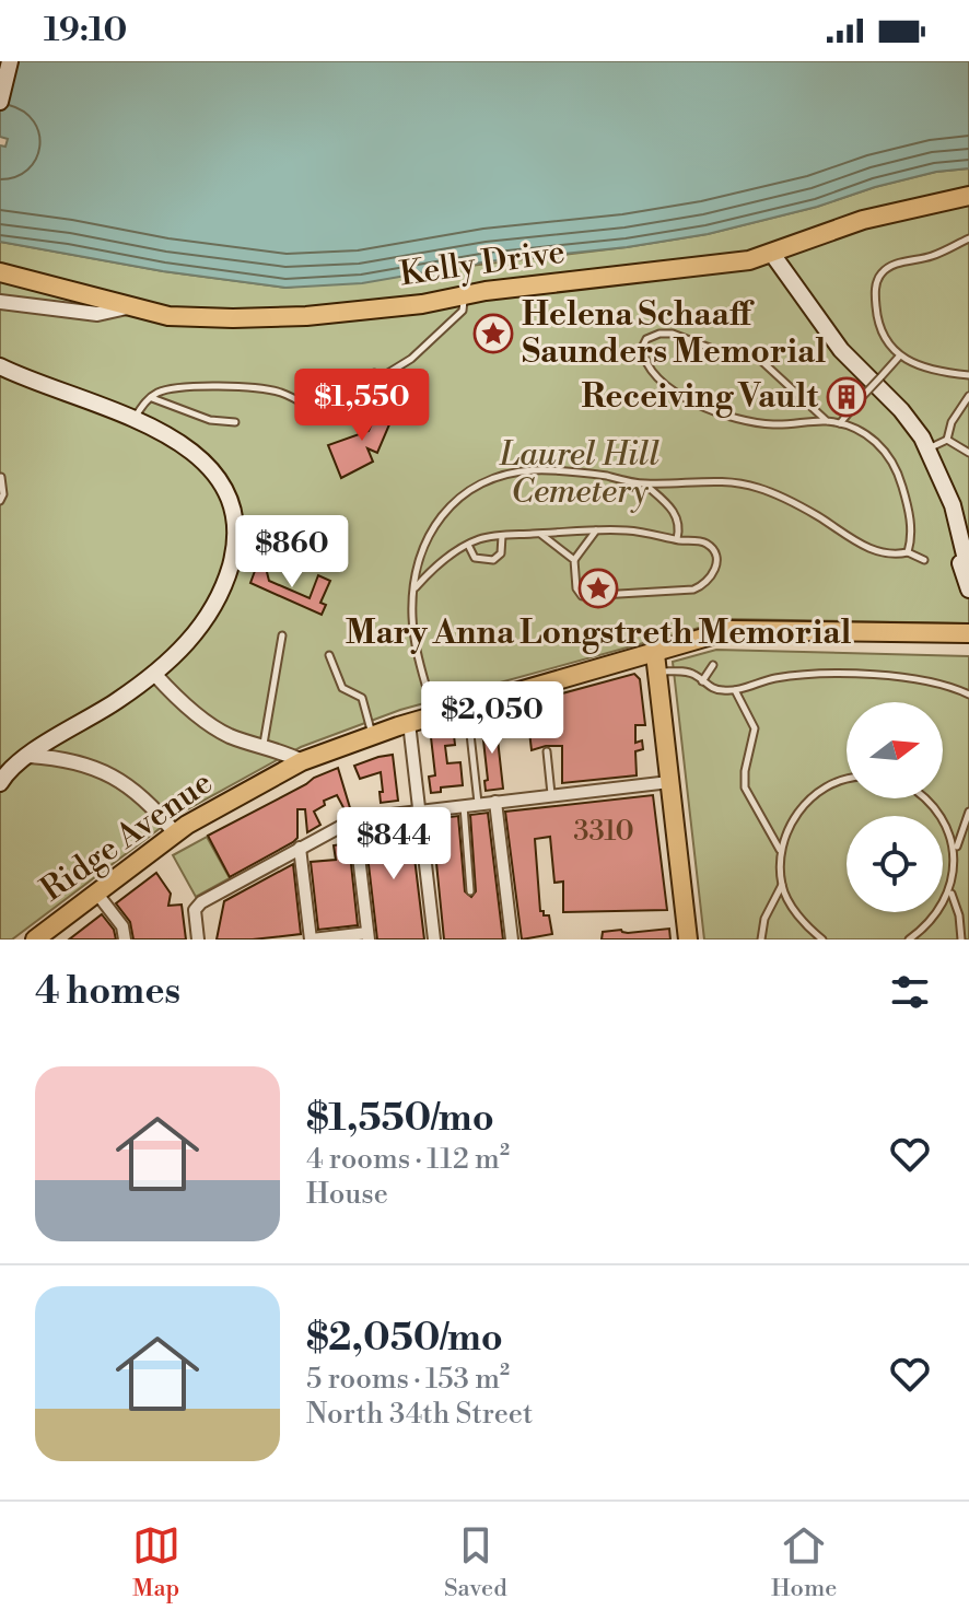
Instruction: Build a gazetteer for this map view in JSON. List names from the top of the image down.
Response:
{
  "streets": {
    "main road": ["Kelly Drive", "Ridge Avenue"]
  },
  "parks": ["Laurel Hill Cemetery"],
  "places": {
    "place": ["Helena Schaaff Saunders Memorial", "Mary Anna Longstreth Memorial"],
    "building": ["Receiving Vault"]
  },
  "house_numbers": ["3310"],
  "north": "right",
  "page": {
    "status": "19:10",
    "price": [
      "$1,550",
      "$860",
      "$2,050",
      "$844"
    ],
    "heading": "4 homes",
    "list": [
      {
        "name": "$1,550/mo",
        "note": "4 rooms · 112 m² · House"
      },
      {
        "name": "$2,050/mo",
        "note": "5 rooms · 153 m² · North 34th Street"
      }
    ],
    "tabs": ["Map", "Saved", "Home"]
  }
}
